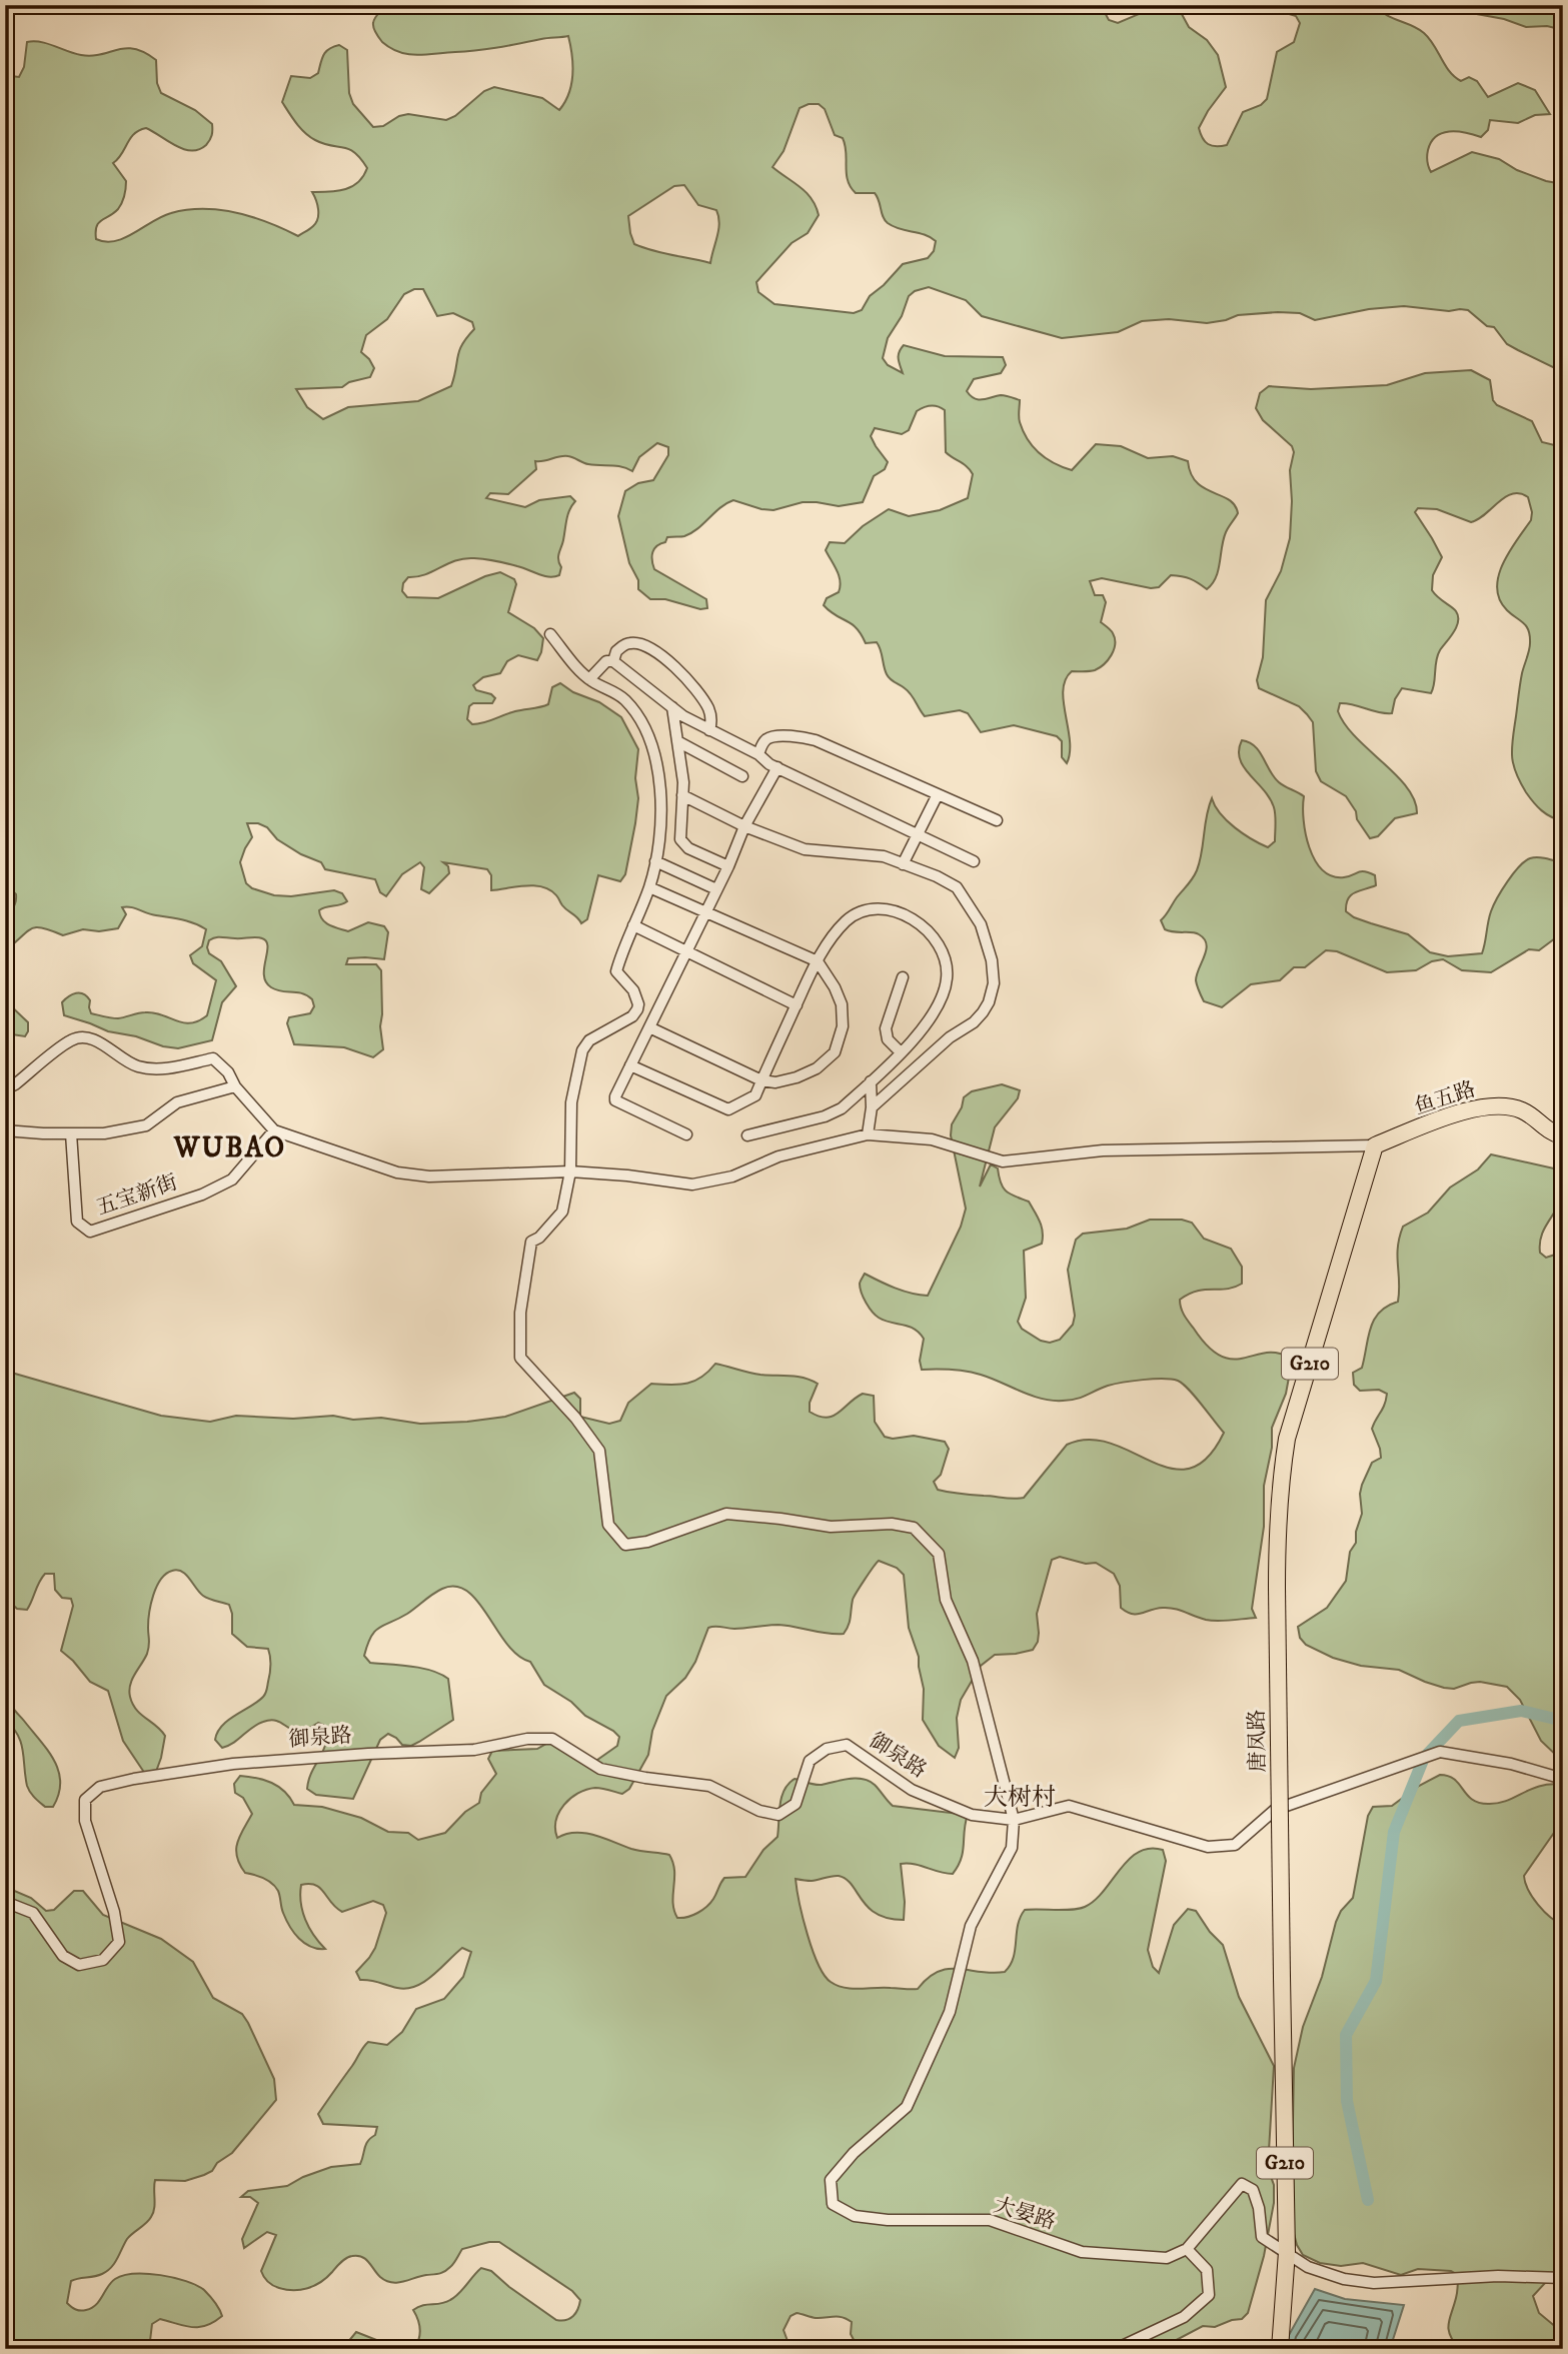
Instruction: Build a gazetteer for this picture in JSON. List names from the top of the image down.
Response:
{
  "streets": {
    "highway": ["鱼五路", "G210", "唐凤路"],
    "street": ["五宝新街", "御泉路", "大晏路"]
  },
  "crossings": [
    ["鱼五路", "唐凤路"],
    ["御泉路", "大晏路"]
  ],
  "districts": ["WUBAO", "大树村"]
}
